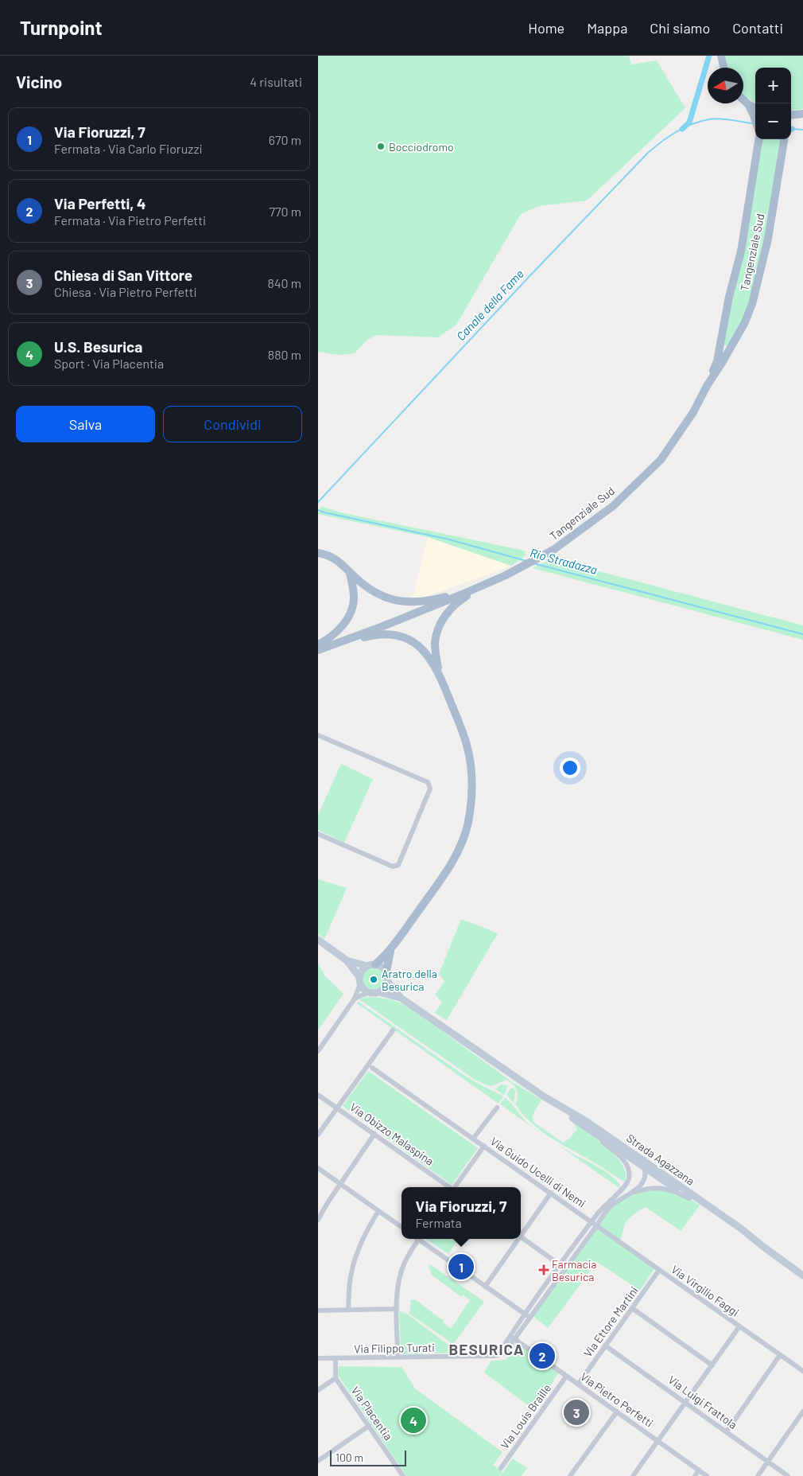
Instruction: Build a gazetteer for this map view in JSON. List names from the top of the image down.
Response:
{
  "streets": {
    "main road": ["Tangenziale Sud", "Strada Agazzana"],
    "street": [
      "Via Obizzo Malaspina",
      "Via Guido Ucelli di Nemi",
      "Via Virgilio Faggi",
      "Via Ettore Martini",
      "Via Filippo Turati",
      "Via Pietro Perfetti",
      "Via Luigi Frattola",
      "Via Placentia",
      "Via Louis Braille"
    ]
  },
  "crossings": [
    ["Strada Agazzana", "Via Guido Ucelli di Nemi"],
    ["Via Guido Ucelli di Nemi", "Via Virgilio Faggi"],
    ["Via Virgilio Faggi", "Via Ettore Martini"],
    ["Via Ettore Martini", "Via Pietro Perfetti"],
    ["Via Ettore Martini", "Via Luigi Frattola"],
    ["Via Pietro Perfetti", "Via Louis Braille"]
  ],
  "districts": ["BESURICA"],
  "water": ["Canale della Fame", "Rio Stradazza"],
  "places": {
    "other": ["Bocciodromo", "Aratro della Besurica"],
    "health": ["Farmacia Besurica"]
  },
  "scale_bar": "100 m",
  "north": "left",
  "page": {
    "header": "Turnpoint",
    "nav": [
      "Home",
      "Mappa",
      "Chi siamo",
      "Contatti"
    ],
    "heading": ["Vicino", "4 risultati"],
    "map_buttons": ["+", "−"],
    "list": [
      {
        "mark": "1",
        "name": "Via Fioruzzi, 7",
        "note": "Fermata · Via Carlo Fioruzzi",
        "value": "670 m"
      },
      {
        "mark": "2",
        "name": "Via Perfetti, 4",
        "note": "Fermata · Via Pietro Perfetti",
        "value": "770 m"
      },
      {
        "mark": "3",
        "name": "Chiesa di San Vittore",
        "note": "Chiesa · Via Pietro Perfetti",
        "value": "840 m"
      },
      {
        "mark": "4",
        "name": "U.S. Besurica",
        "note": "Sport · Via Placentia",
        "value": "880 m"
      }
    ],
    "buttons": ["Salva", "Condividi"],
    "popup": ["Via Fioruzzi, 7", "Fermata"],
    "pins": [
      "1",
      "2",
      "3",
      "4"
    ],
    "scale": "100 m"
  }
}
